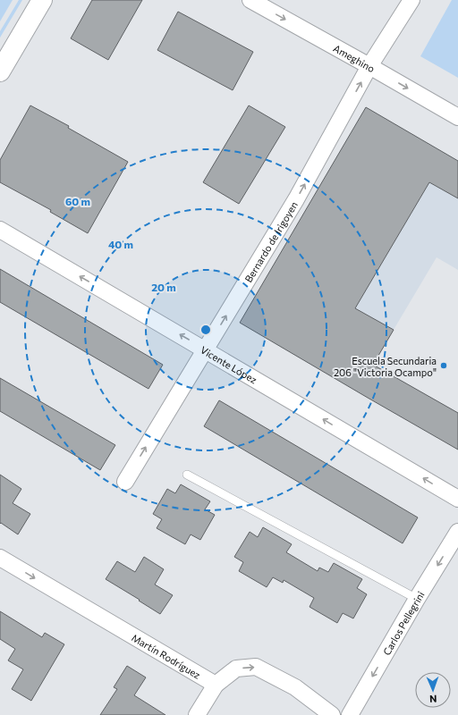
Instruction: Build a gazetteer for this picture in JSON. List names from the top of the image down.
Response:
{
  "streets": {
    "street": [
      "Ameghino",
      "Bernardo de Irigoyen",
      "Vicente López",
      "Carlos Pellegrini",
      "Martín Rodríguez"
    ]
  },
  "crossings": [
    ["Ameghino", "Bernardo de Irigoyen"],
    ["Bernardo de Irigoyen", "Vicente López"]
  ],
  "one_way": [
    "Ameghino",
    "Bernardo de Irigoyen",
    "Vicente López",
    "Carlos Pellegrini",
    "Martín Rodríguez"
  ],
  "places": ["Escuela Secundaria 206 \"Victoria Ocampo\""],
  "north": "bottom",
  "rings": ["60 m", "40 m", "20 m"]
}
